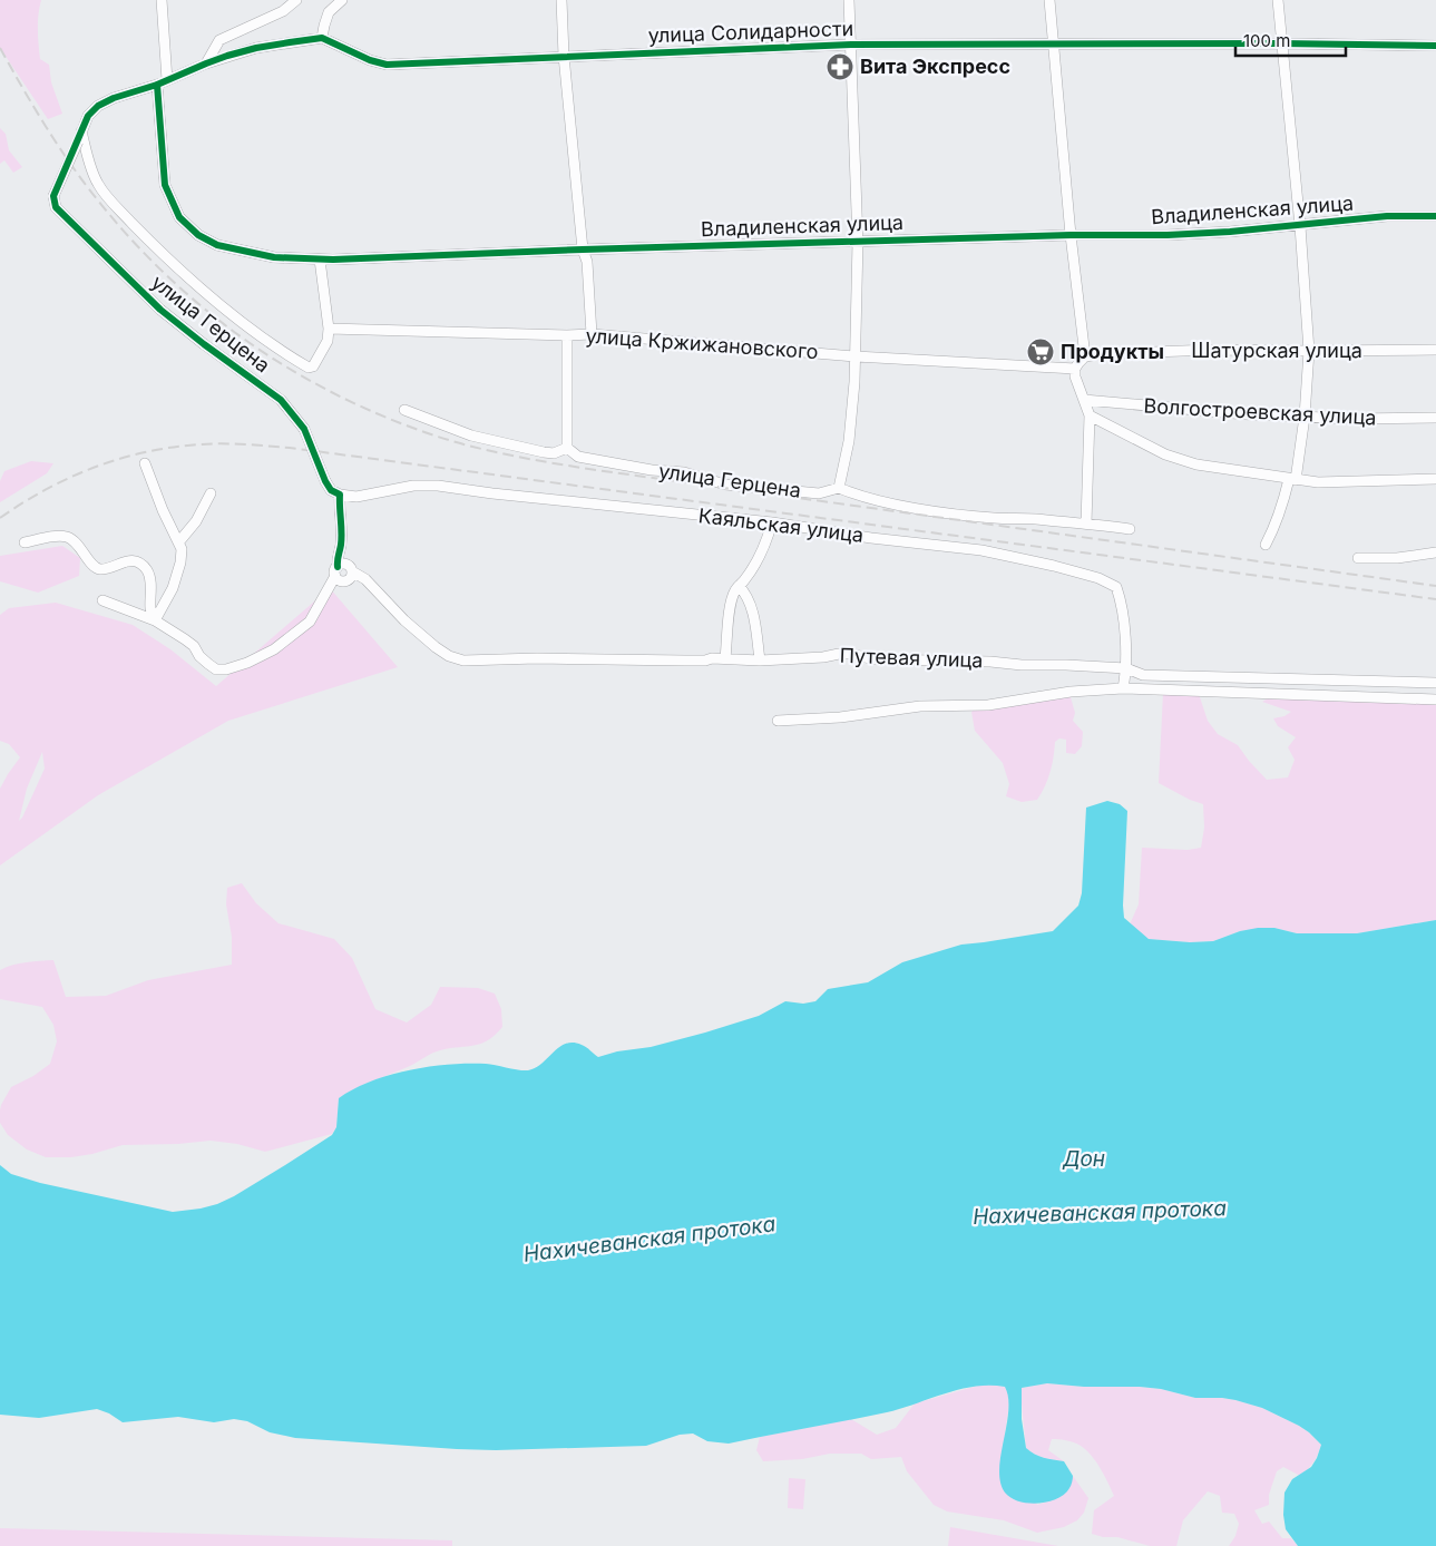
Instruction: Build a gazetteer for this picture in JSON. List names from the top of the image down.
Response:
{
  "streets": {
    "street": [
      "улица Солидарности",
      "Владиленская улица",
      "улица Герцена",
      "улица Кржижановского",
      "Шатурская улица",
      "Волгостроевская улица",
      "Каяльская улица",
      "Путевая улица"
    ]
  },
  "crossings": [
    ["улица Герцена", "улица Кржижановского"],
    ["улица Герцена", "Каяльская улица"],
    ["Каяльская улица", "Путевая улица"]
  ],
  "water": ["Дон", "Нахичеванская протока"],
  "places": {
    "pharmacy": ["Вита Экспресс"],
    "supermarket": ["Продукты"]
  },
  "scale_bar": "100 m"
}
